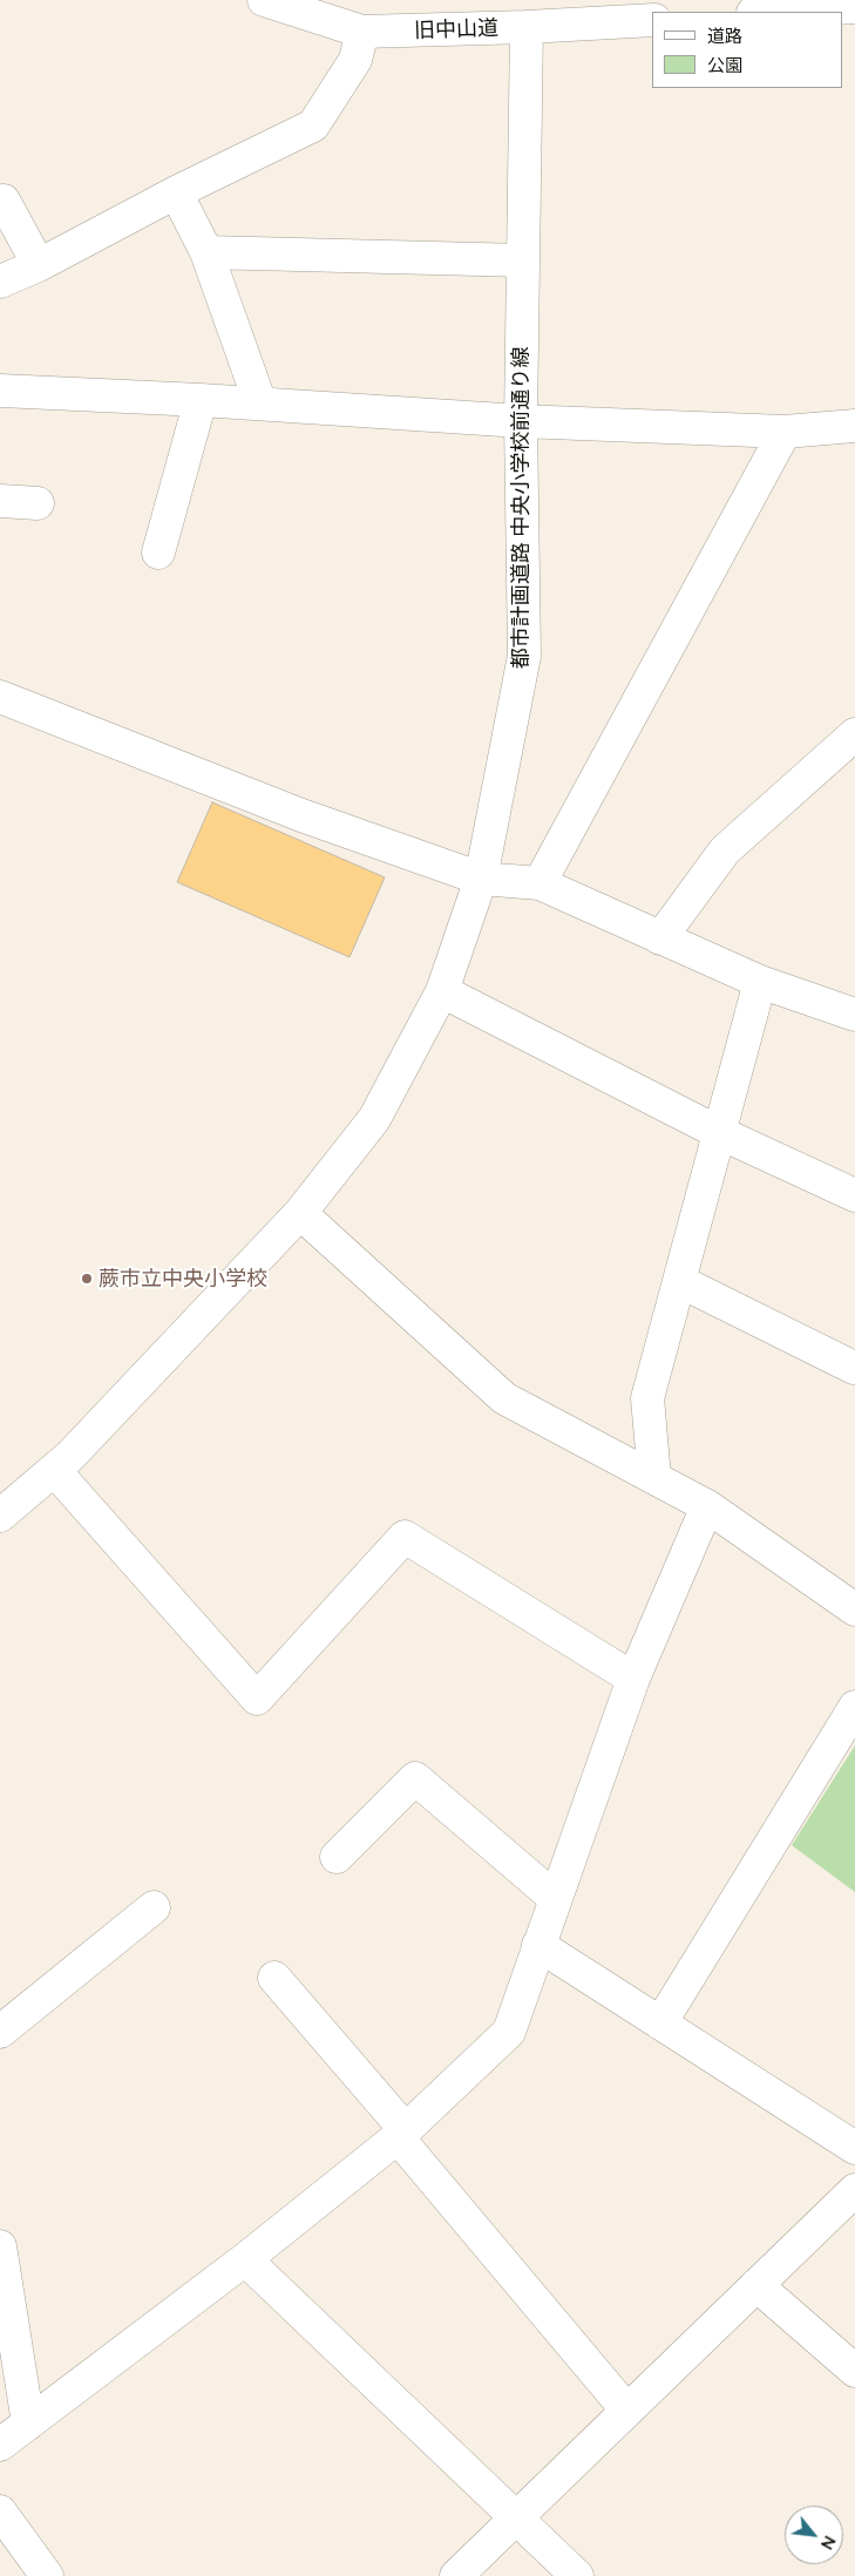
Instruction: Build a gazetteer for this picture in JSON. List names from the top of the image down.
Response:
{
  "streets": {
    "street": ["旧中山道", "都市計画道路 中央小学校前通り線"]
  },
  "crossings": [
    ["旧中山道", "都市計画道路 中央小学校前通り線"]
  ],
  "places": ["蕨市立中央小学校"],
  "legend": ["道路", "公園"],
  "north": "bottom right"
}
